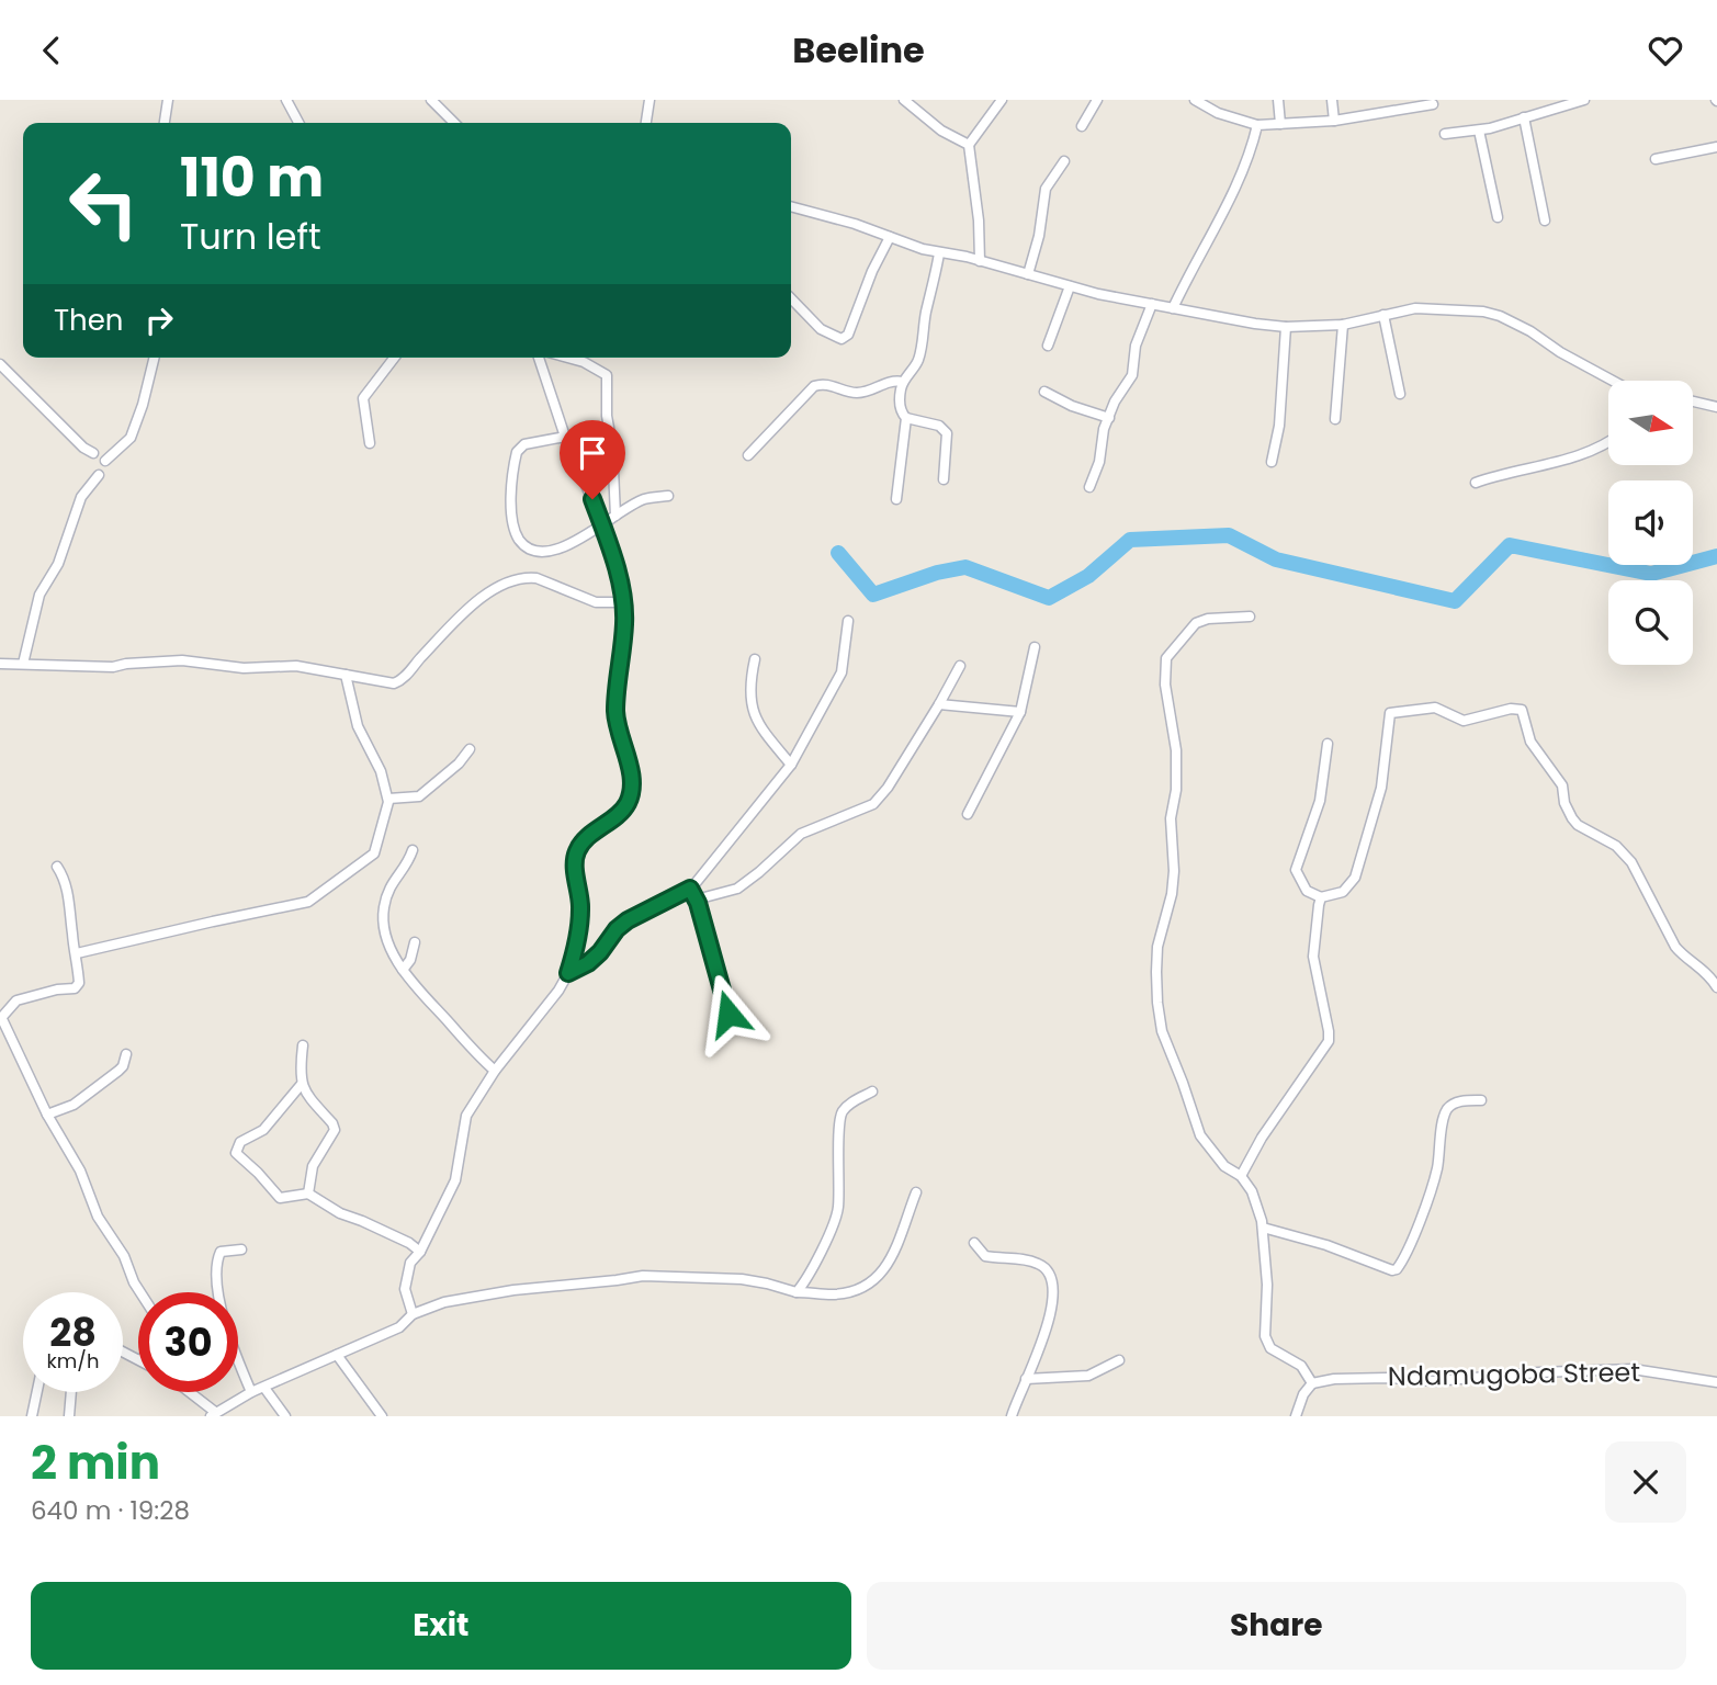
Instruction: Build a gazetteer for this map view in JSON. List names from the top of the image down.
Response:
{
  "streets": {
    "street": ["Ndamugoba Street"]
  },
  "north": "right",
  "page": {
    "header": "Beeline",
    "turn": ["110 m", "Turn left"],
    "then": "Then",
    "speed": "28 km/h",
    "limit": "30",
    "heading": ["2 min", "640 m · 19:28"],
    "buttons": ["Exit", "Share"]
  }
}
